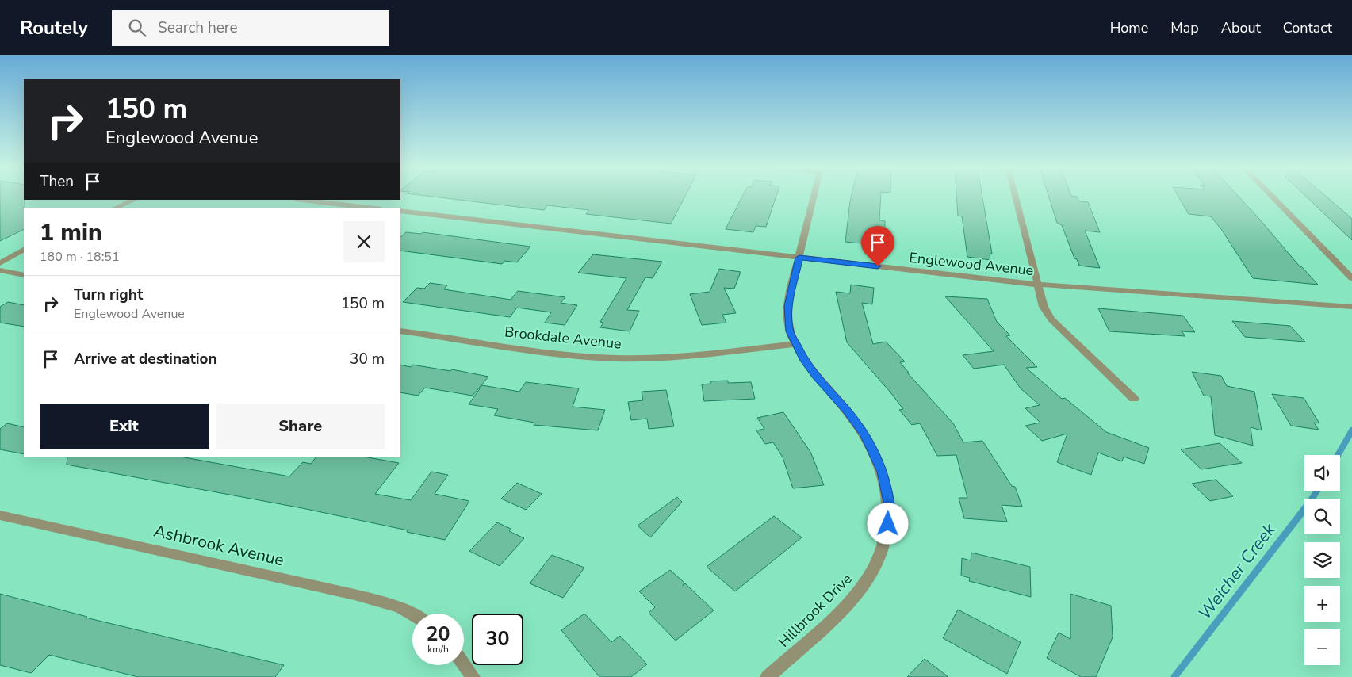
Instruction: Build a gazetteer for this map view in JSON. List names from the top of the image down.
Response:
{
  "streets": {
    "street": [
      "Englewood Avenue",
      "Brookdale Avenue",
      "Ashbrook Avenue",
      "Hillbrook Drive"
    ]
  },
  "crossings": [
    ["Englewood Avenue", "Hillbrook Drive"],
    ["Brookdale Avenue", "Hillbrook Drive"]
  ],
  "water": ["Weicher Creek"],
  "page": {
    "header": "Routely",
    "search": "Search here",
    "nav": [
      "Home",
      "Map",
      "About",
      "Contact"
    ],
    "turn": ["150 m", "Englewood Avenue"],
    "then": "Then",
    "heading": ["1 min", "180 m · 18:51"],
    "list": [
      {
        "name": "Turn right",
        "note": "Englewood Avenue",
        "value": "150 m"
      },
      {
        "name": "Arrive at destination",
        "value": "30 m"
      }
    ],
    "buttons": ["Exit", "Share"],
    "map_buttons": ["+", "−"],
    "speed": "20 km/h",
    "limit": "30"
  }
}
